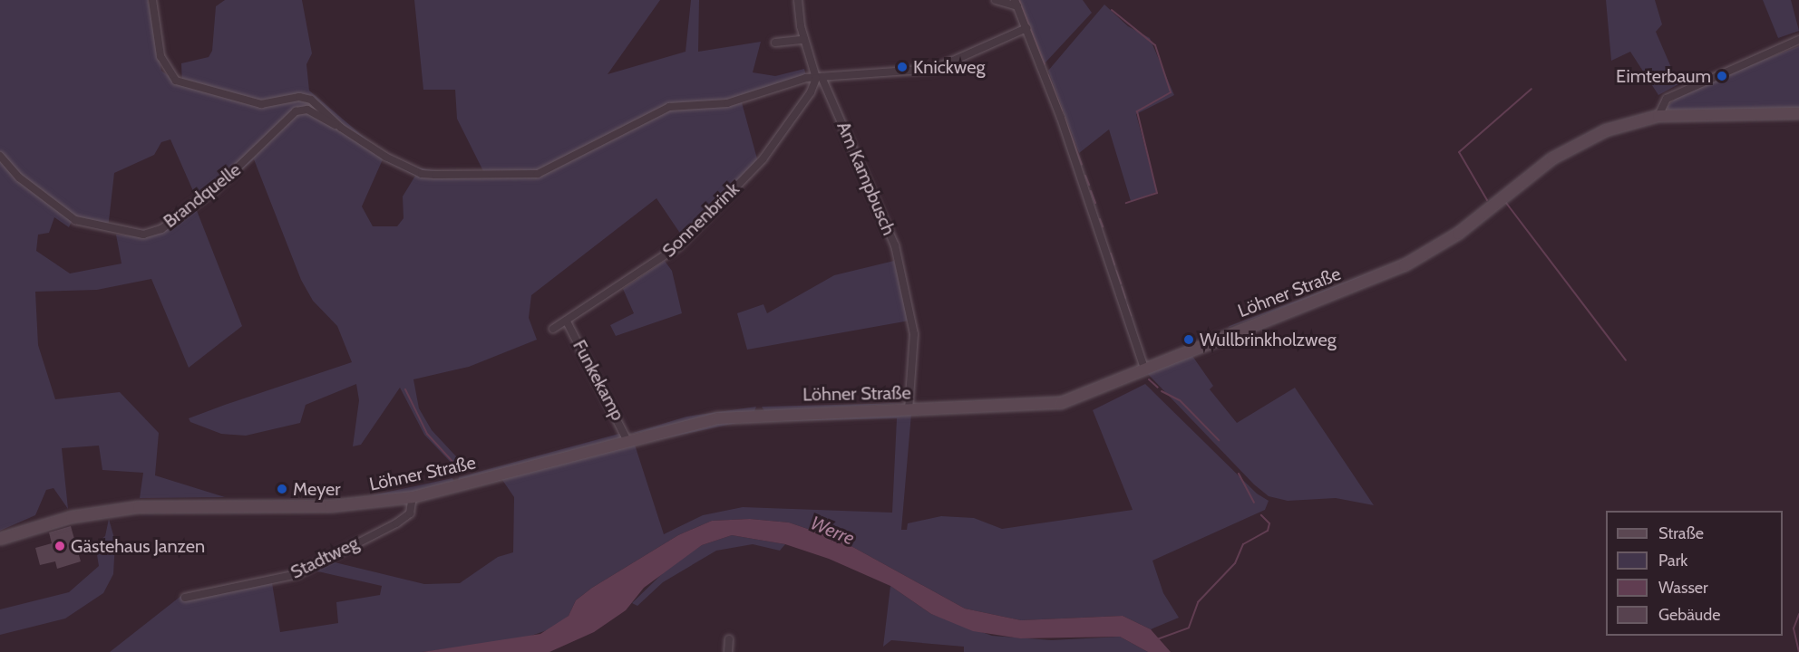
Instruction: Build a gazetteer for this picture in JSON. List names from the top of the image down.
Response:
{
  "streets": {
    "main road": ["Löhner Straße"],
    "street": [
      "Am Kampbusch",
      "Brandquelle",
      "Sonnenbrink",
      "Funkekamp",
      "Stadtweg"
    ]
  },
  "crossings": [
    ["Am Kampbusch", "Sonnenbrink"],
    ["Am Kampbusch", "Löhner Straße"],
    ["Sonnenbrink", "Funkekamp"],
    ["Löhner Straße", "Funkekamp"],
    ["Löhner Straße", "Stadtweg"]
  ],
  "water": ["Werre"],
  "places": [
    "Knickweg",
    "Eimterbaum",
    "Wullbrinkholzweg",
    "Meyer",
    "Gästehaus Janzen"
  ],
  "legend": [
    "Straße",
    "Park",
    "Wasser",
    "Gebäude"
  ]
}
